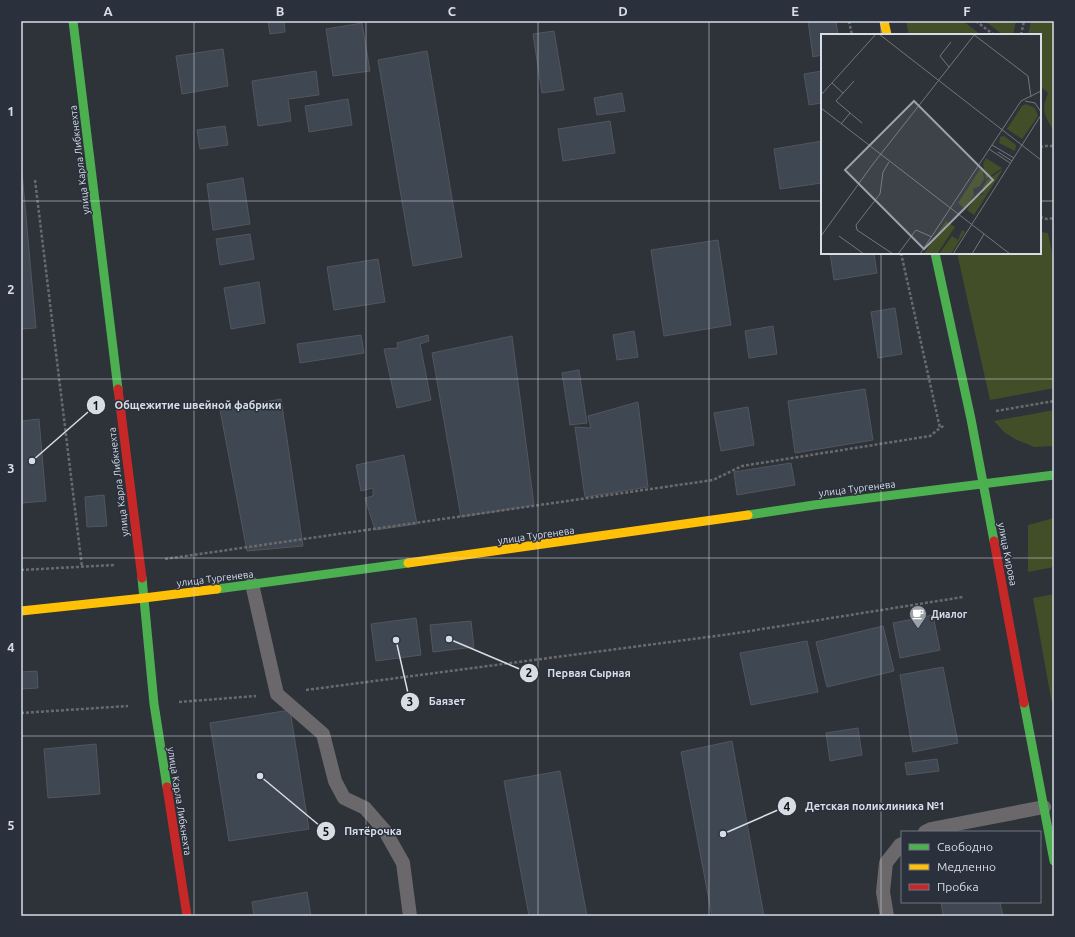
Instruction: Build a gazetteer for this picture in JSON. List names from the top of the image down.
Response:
{
  "streets": {
    "main road": ["улица Карла Либкнехта", "улица Тургенева", "улица Кирова"]
  },
  "crossings": [
    ["улица Карла Либкнехта", "улица Тургенева"],
    ["улица Тургенева", "улица Кирова"]
  ],
  "places": {
    "other": [
      "Общежитие швейной фабрики",
      "Первая Сырная",
      "Баязет",
      "Пятёрочка",
      "Детская поликлиника №1"
    ],
    "cafe": ["Диалог"]
  },
  "legend": ["Свободно", "Медленно", "Пробка"],
  "grid": {
    "columns": [
      "A",
      "B",
      "C",
      "D",
      "E",
      "F"
    ],
    "rows": [
      "1",
      "2",
      "3",
      "4",
      "5"
    ]
  }
}
